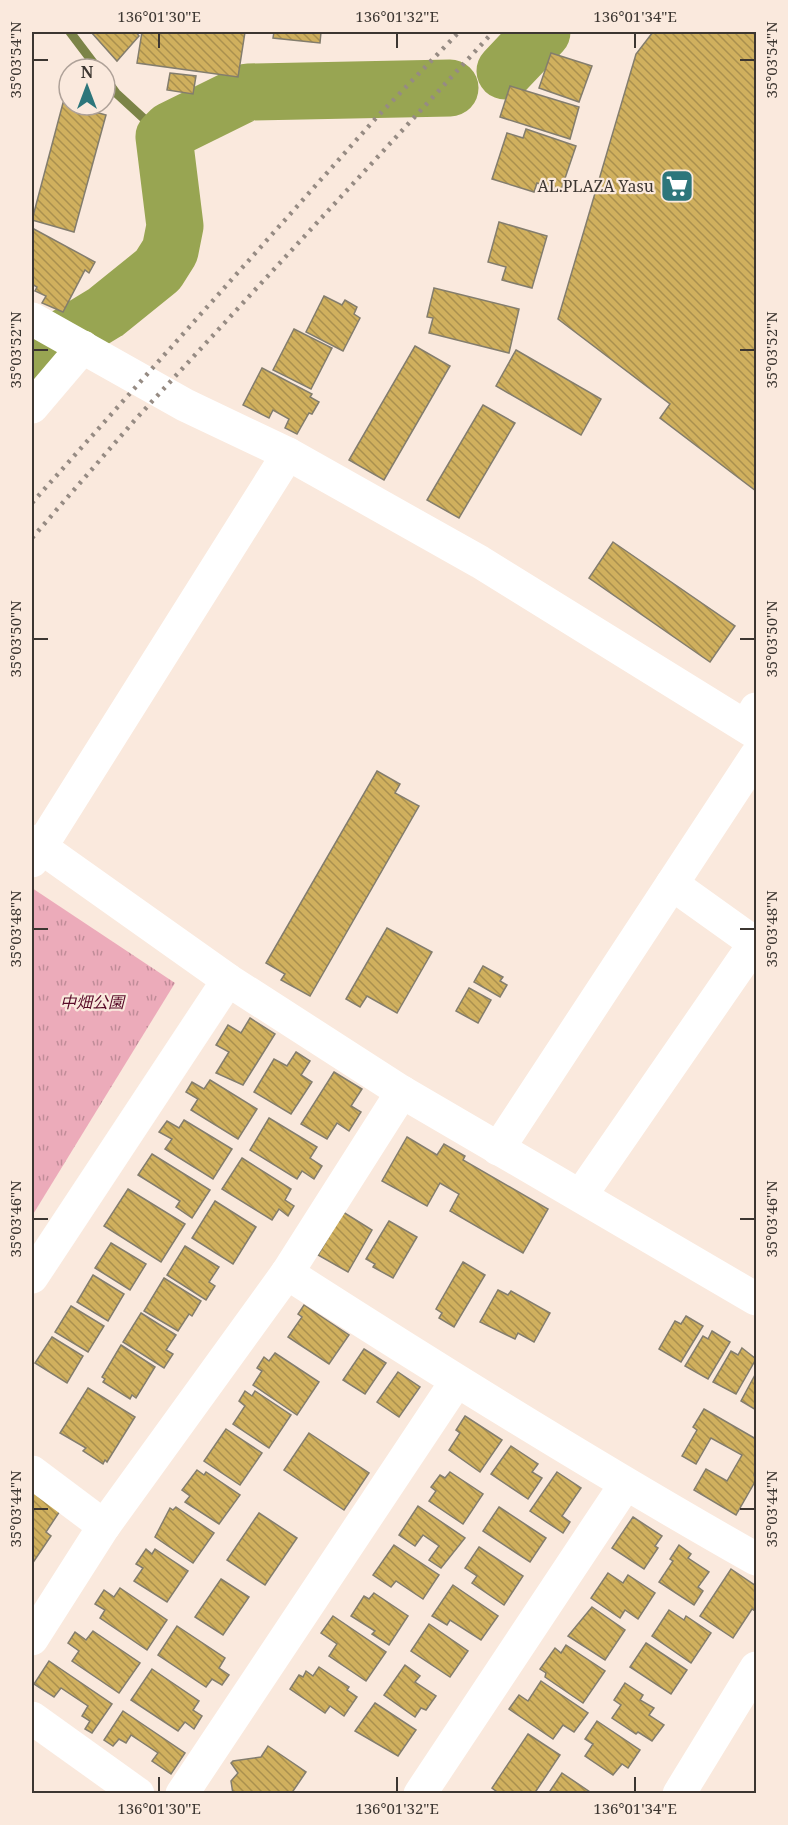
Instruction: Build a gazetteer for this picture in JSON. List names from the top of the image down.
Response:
{
  "parks": ["中畑公園"],
  "places": {
    "supermarket": ["AL.PLAZA Yasu"]
  },
  "north": "top",
  "coordinates": [
    "136°01'30\"E",
    "136°01'32\"E",
    "136°01'34\"E",
    "35°03'54\"N",
    "35°03'52\"N",
    "35°03'50\"N",
    "35°03'48\"N",
    "35°03'46\"N",
    "35°03'44\"N"
  ]
}
